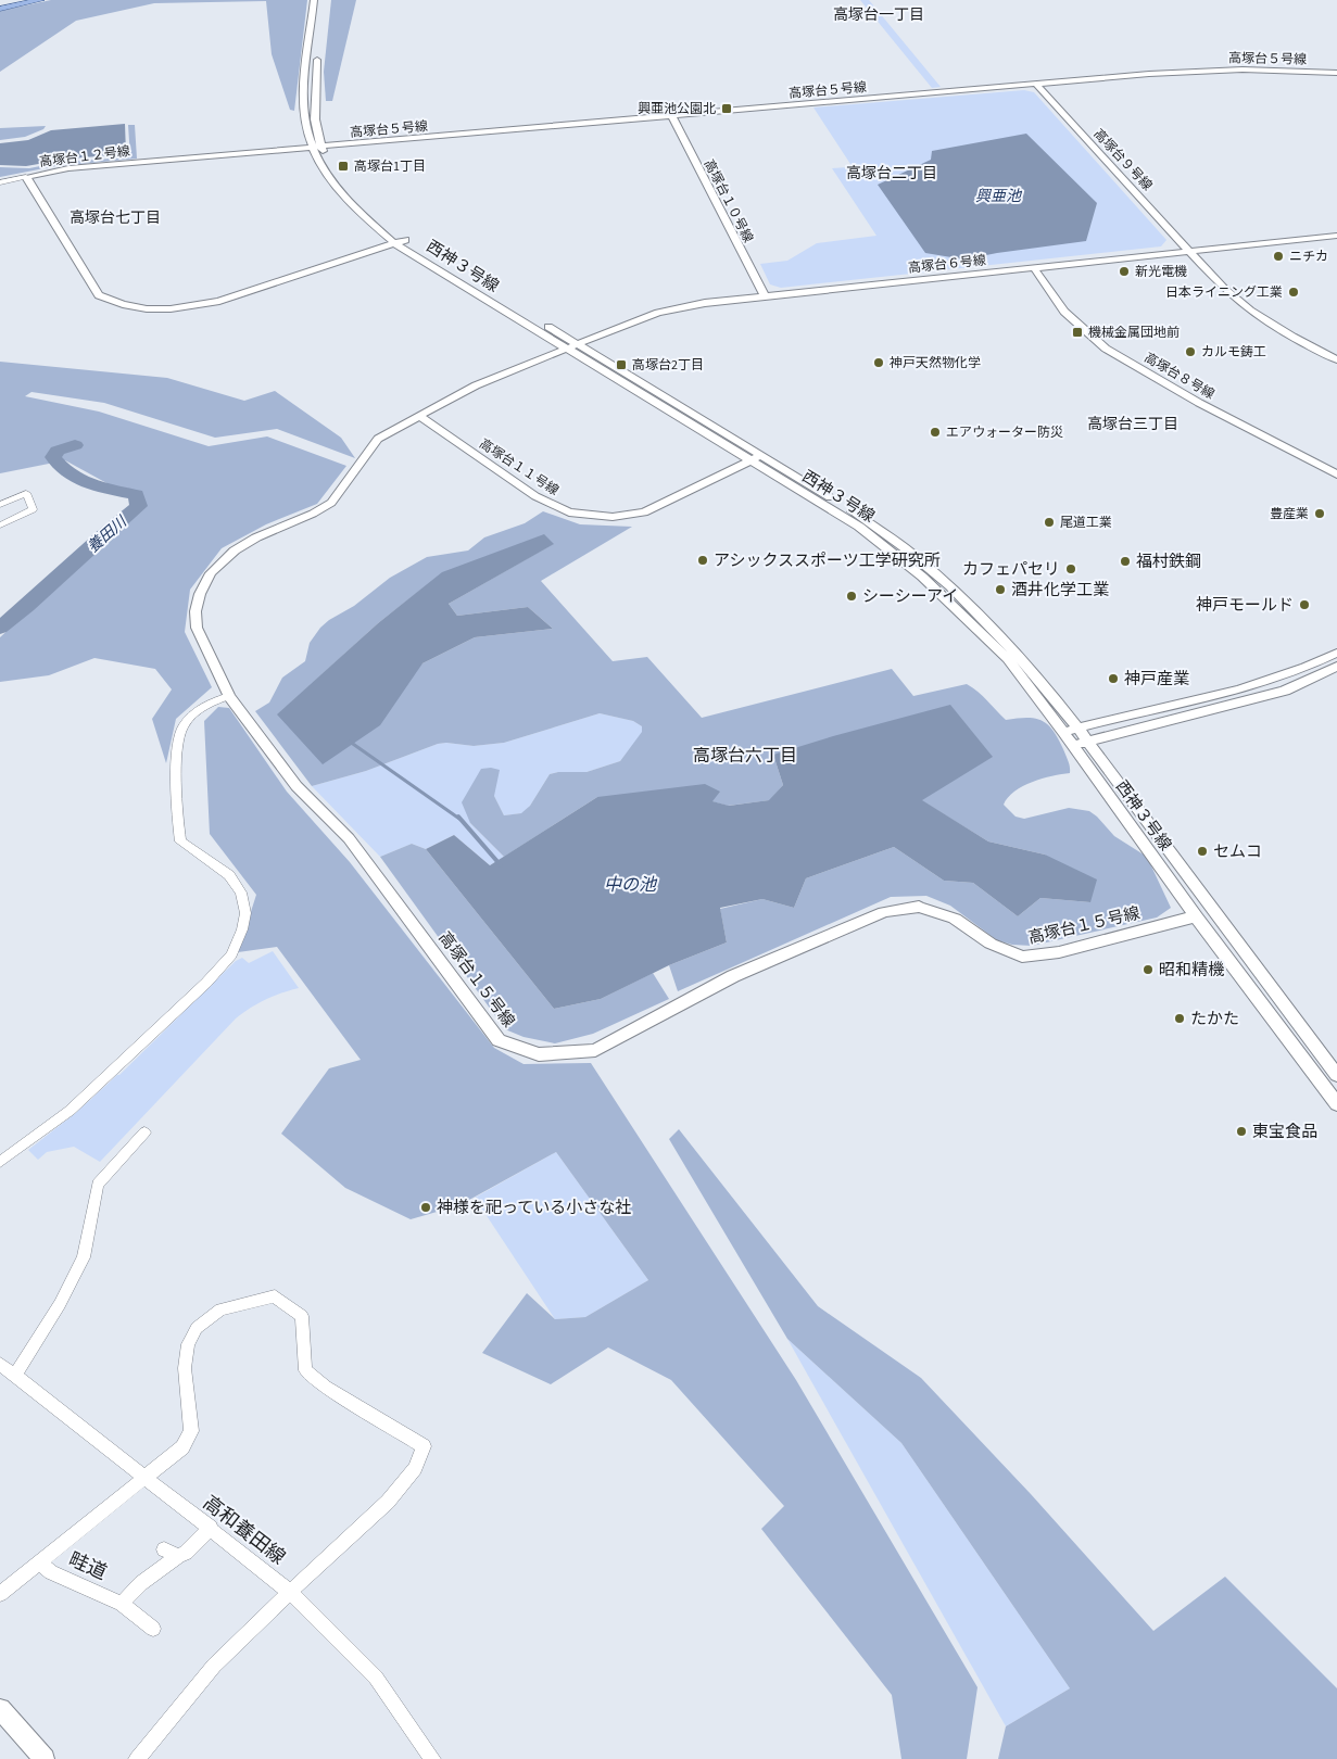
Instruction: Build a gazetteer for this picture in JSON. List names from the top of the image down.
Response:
{
  "streets": {
    "street": [
      "高塚台５号線",
      "高塚台１２号線",
      "高塚台９号線",
      "高塚台１０号線",
      "高塚台６号線",
      "西神３号線",
      "高塚台８号線",
      "高塚台１１号線",
      "高塚台１５号線",
      "高和養田線",
      "畦道"
    ]
  },
  "crossings": [
    ["高塚台５号線", "高塚台１２号線"],
    ["高塚台５号線", "高塚台９号線"],
    ["高塚台５号線", "高塚台１０号線"],
    ["高塚台５号線", "西神３号線"],
    ["高塚台１２号線", "西神３号線"],
    ["高塚台９号線", "高塚台６号線"],
    ["高塚台１０号線", "高塚台６号線"],
    ["高塚台６号線", "西神３号線"],
    ["高塚台６号線", "高塚台８号線"],
    ["西神３号線", "高塚台１１号線"],
    ["西神３号線", "高塚台１５号線"],
    ["高塚台１１号線", "高塚台１５号線"]
  ],
  "districts": [
    "高塚台一丁目",
    "高塚台二丁目",
    "高塚台七丁目",
    "高塚台三丁目",
    "高塚台六丁目"
  ],
  "water": ["興亜池", "養田川", "中の池"],
  "places": {
    "transit": [
      "興亜池公園北",
      "高塚台1丁目",
      "機械金属団地前",
      "高塚台2丁目"
    ],
    "other": [
      "ニチカ",
      "新光電機",
      "日本ライニング工業",
      "カルモ鋳工",
      "神戸天然物化学",
      "エアウォーター防災",
      "豊産業",
      "尾道工業",
      "アシックススポーツ工学研究所",
      "福村鉄鋼",
      "カフェパセリ",
      "酒井化学工業",
      "シーシーアイ",
      "神戸モールド",
      "神戸産業",
      "セムコ",
      "昭和精機",
      "たかた",
      "東宝食品",
      "神様を祀っている小さな社"
    ]
  }
}
